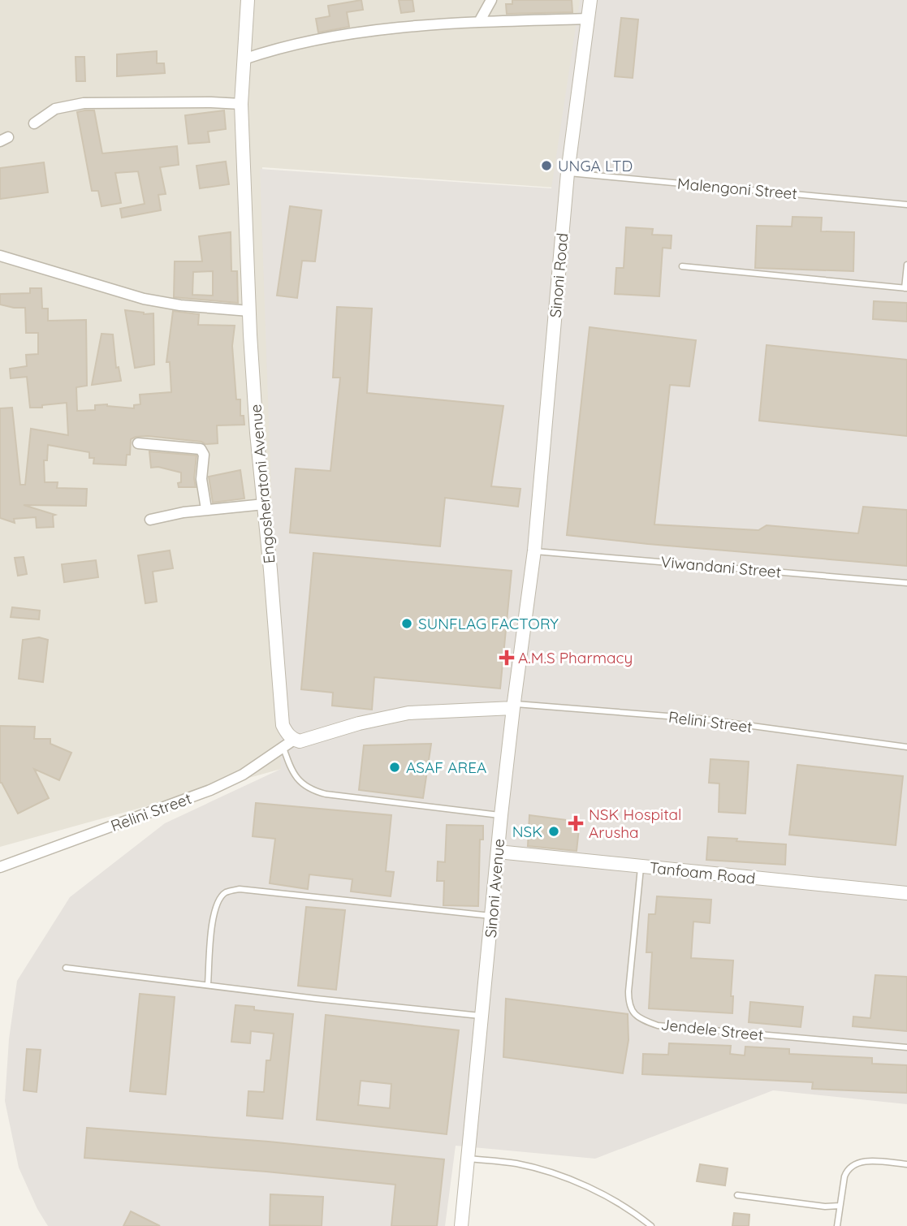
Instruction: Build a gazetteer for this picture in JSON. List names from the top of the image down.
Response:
{
  "streets": {
    "street": [
      "Sinoni Road",
      "Engosheratoni Avenue",
      "Relini Street",
      "Tanfoam Road",
      "Sinoni Avenue"
    ],
    "lane": ["Malengoni Street", "Viwandani Street", "Jendele Street"]
  },
  "crossings": [
    ["Malengoni Street", "Sinoni Road"],
    ["Sinoni Road", "Viwandani Street"],
    ["Sinoni Road", "Sinoni Avenue"],
    ["Engosheratoni Avenue", "Relini Street"],
    ["Viwandani Street", "Sinoni Avenue"],
    ["Relini Street", "Sinoni Avenue"],
    ["Tanfoam Road", "Sinoni Avenue"],
    ["Tanfoam Road", "Jendele Street"]
  ],
  "places": {
    "other": [
      "UNGA LTD",
      "SUNFLAG FACTORY",
      "ASAF AREA",
      "NSK"
    ],
    "health": ["A.M.S Pharmacy", "NSK Hospital Arusha"]
  }
}
